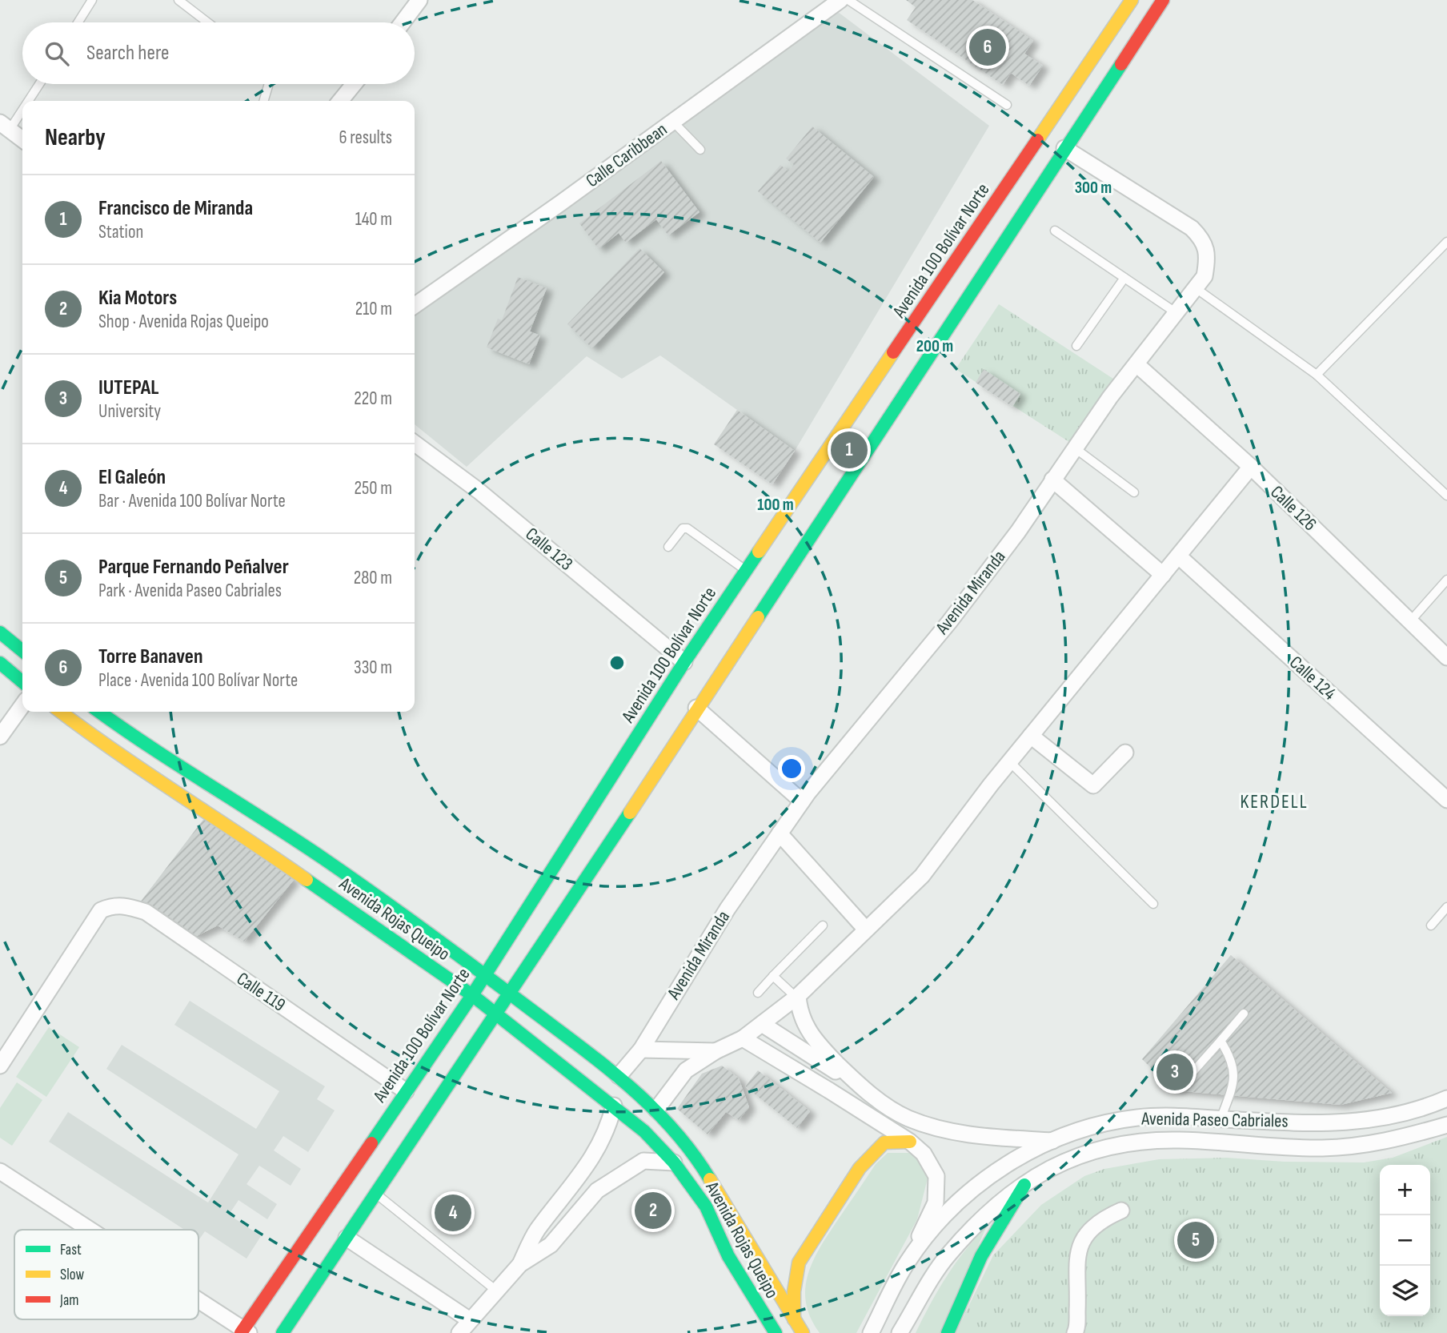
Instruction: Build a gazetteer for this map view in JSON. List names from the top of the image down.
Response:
{
  "streets": {
    "main road": ["Avenida 100 Bolívar Norte", "Avenida Rojas Queipo"],
    "street": [
      "Calle Caribbean",
      "Calle 126",
      "Calle 123",
      "Avenida Miranda",
      "Calle 124",
      "Calle 119",
      "Avenida Paseo Cabriales"
    ]
  },
  "crossings": [
    ["Avenida 100 Bolívar Norte", "Calle 123"],
    ["Avenida 100 Bolívar Norte", "Avenida Rojas Queipo"],
    ["Avenida 100 Bolívar Norte", "Calle 119"],
    ["Calle 126", "Avenida Miranda"],
    ["Avenida Miranda", "Avenida Rojas Queipo"]
  ],
  "districts": ["KERDELL"],
  "legend": ["Fast", "Slow", "Jam"],
  "page": {
    "search": "Search here",
    "pins": [
      "6",
      "1",
      "3",
      "2",
      "4",
      "5"
    ],
    "heading": ["Nearby", "6 results"],
    "list": [
      {
        "mark": "1",
        "name": "Francisco de Miranda",
        "note": "Station",
        "value": "140 m"
      },
      {
        "mark": "2",
        "name": "Kia Motors",
        "note": "Shop · Avenida Rojas Queipo",
        "value": "210 m"
      },
      {
        "mark": "3",
        "name": "IUTEPAL",
        "note": "University",
        "value": "220 m"
      },
      {
        "mark": "4",
        "name": "El Galeón",
        "note": "Bar · Avenida 100 Bolívar Norte",
        "value": "250 m"
      },
      {
        "mark": "5",
        "name": "Parque Fernando Peñalver",
        "note": "Park · Avenida Paseo Cabriales",
        "value": "280 m"
      },
      {
        "mark": "6",
        "name": "Torre Banaven",
        "note": "Place · Avenida 100 Bolívar Norte",
        "value": "330 m"
      }
    ],
    "map_buttons": ["+", "−"]
  },
  "rings": ["300 m", "200 m", "100 m"]
}
